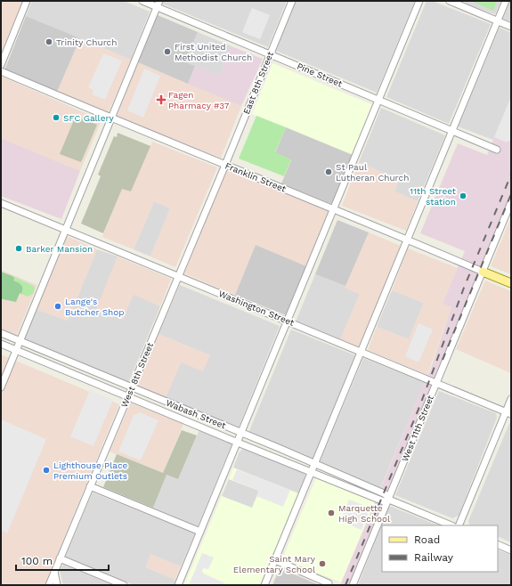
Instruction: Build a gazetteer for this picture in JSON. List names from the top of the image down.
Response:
{
  "streets": {
    "main road": ["Franklin Street"],
    "street": [
      "Pine Street",
      "East 8th Street",
      "Washington Street",
      "West 8th Street",
      "Wabash Street",
      "West 11th Street"
    ]
  },
  "crossings": [
    ["Pine Street", "East 8th Street"],
    ["East 8th Street", "Franklin Street"],
    ["East 8th Street", "West 8th Street"],
    ["Franklin Street", "West 8th Street"],
    ["Franklin Street", "West 11th Street"],
    ["Washington Street", "West 8th Street"],
    ["Washington Street", "West 11th Street"],
    ["West 8th Street", "Wabash Street"],
    ["Wabash Street", "West 11th Street"]
  ],
  "places": {
    "other": [
      "Trinity Church",
      "First United Methodist Church",
      "SFC Gallery",
      "St Paul Lutheran Church",
      "11th Street station",
      "Barker Mansion",
      "Lange's Butcher Shop",
      "Lighthouse Place Premium Outlets",
      "Marquette High School",
      "Saint Mary Elementary School"
    ],
    "health": ["Fagen Pharmacy #37"]
  },
  "legend": ["Road", "Railway"],
  "scale_bar": "100 m"
}
